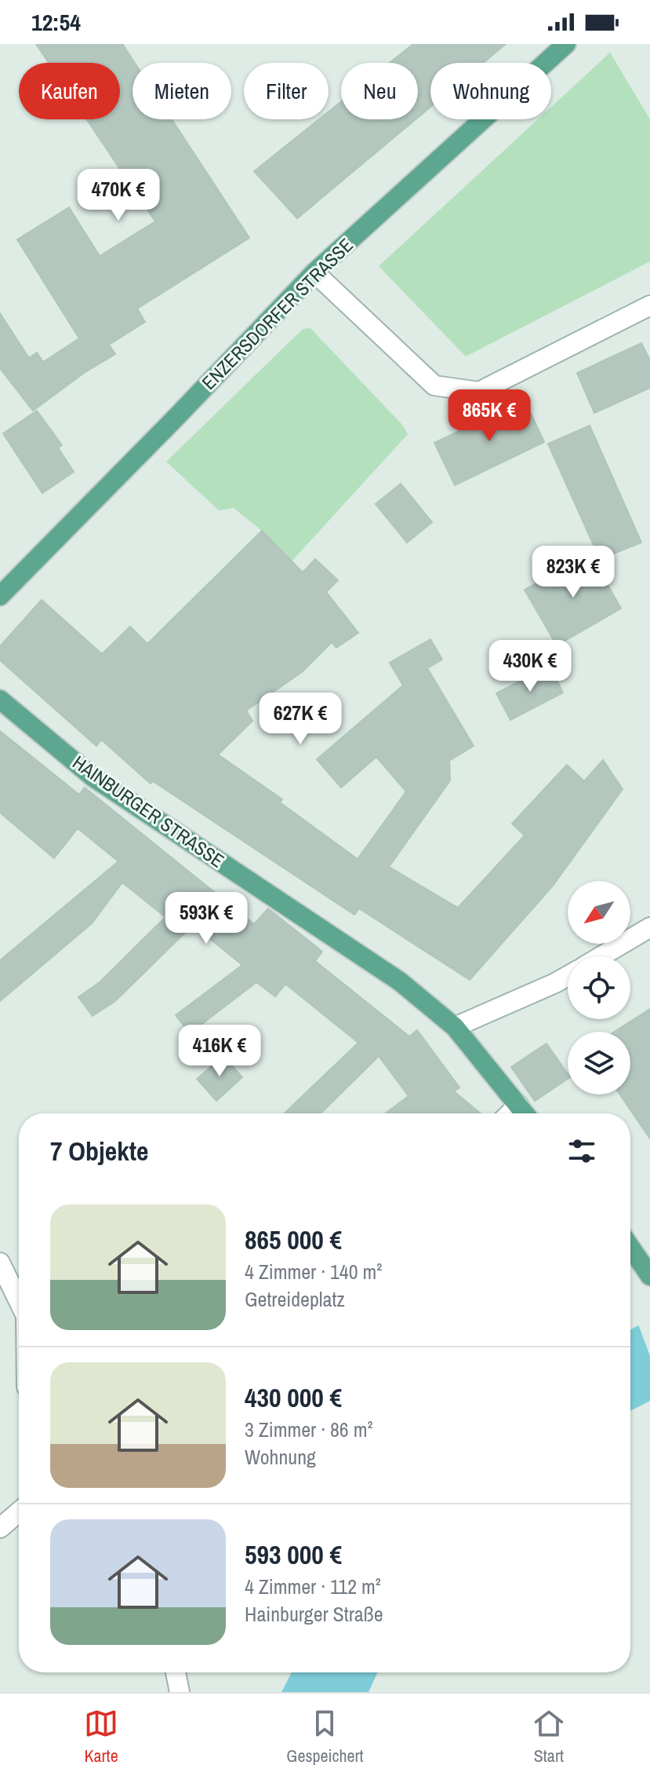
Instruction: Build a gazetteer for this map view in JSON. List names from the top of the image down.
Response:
{
  "streets": {
    "main road": ["ENZERSDORFER STRASSE", "HAINBURGER STRASSE"]
  },
  "north": "bottom left",
  "page": {
    "status": "12:54",
    "chip": [
      "Kaufen",
      "Mieten",
      "Filter",
      "Neu",
      "Wohnung"
    ],
    "price": [
      "470K €",
      "865K €",
      "823K €",
      "430K €",
      "627K €",
      "593K €",
      "416K €"
    ],
    "heading": "7 Objekte",
    "list": [
      {
        "name": "865 000 €",
        "note": "4 Zimmer · 140 m² · Getreideplatz"
      },
      {
        "name": "430 000 €",
        "note": "3 Zimmer · 86 m² · Wohnung"
      },
      {
        "name": "593 000 €",
        "note": "4 Zimmer · 112 m² · Hainburger Straße"
      }
    ],
    "tabs": ["Karte", "Gespeichert", "Start"]
  }
}
